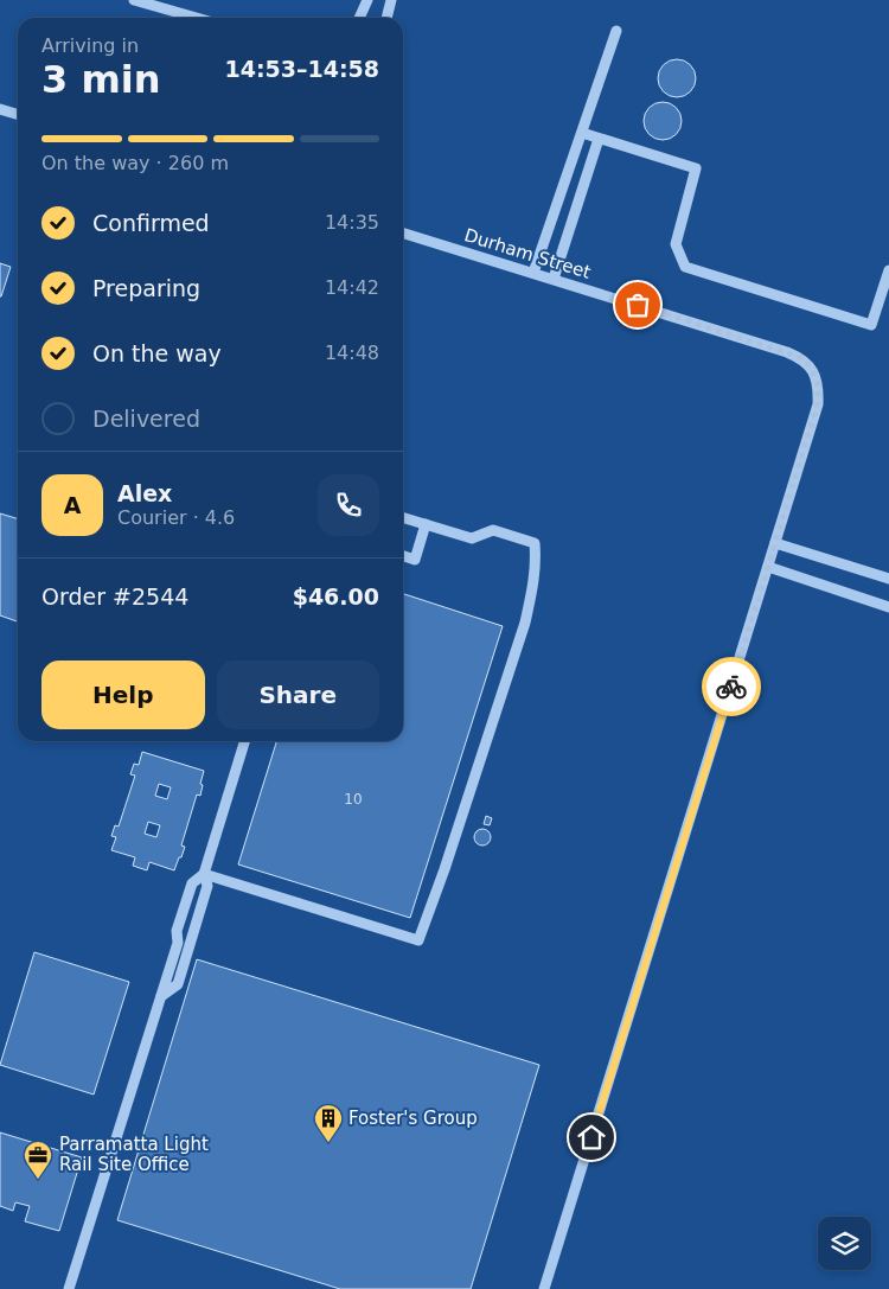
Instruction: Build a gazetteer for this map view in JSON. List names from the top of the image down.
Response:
{
  "streets": {
    "street": ["Durham Street"]
  },
  "places": {
    "building": ["Foster's Group"],
    "office": ["Parramatta Light Rail Site Office"]
  },
  "house_numbers": ["10"],
  "page": {
    "heading": ["3 min", "Arriving in", "14:53–14:58"],
    "panel": [
      "Alex",
      "Courier · 4.6",
      "Order #2544",
      "$46.00"
    ],
    "bar": "On the way · 260 m",
    "list": [
      ["Confirmed", "14:35"],
      ["Preparing", "14:42"],
      ["On the way", "14:48"],
      "Delivered"
    ],
    "round": "A",
    "buttons": ["Help", "Share"]
  }
}
